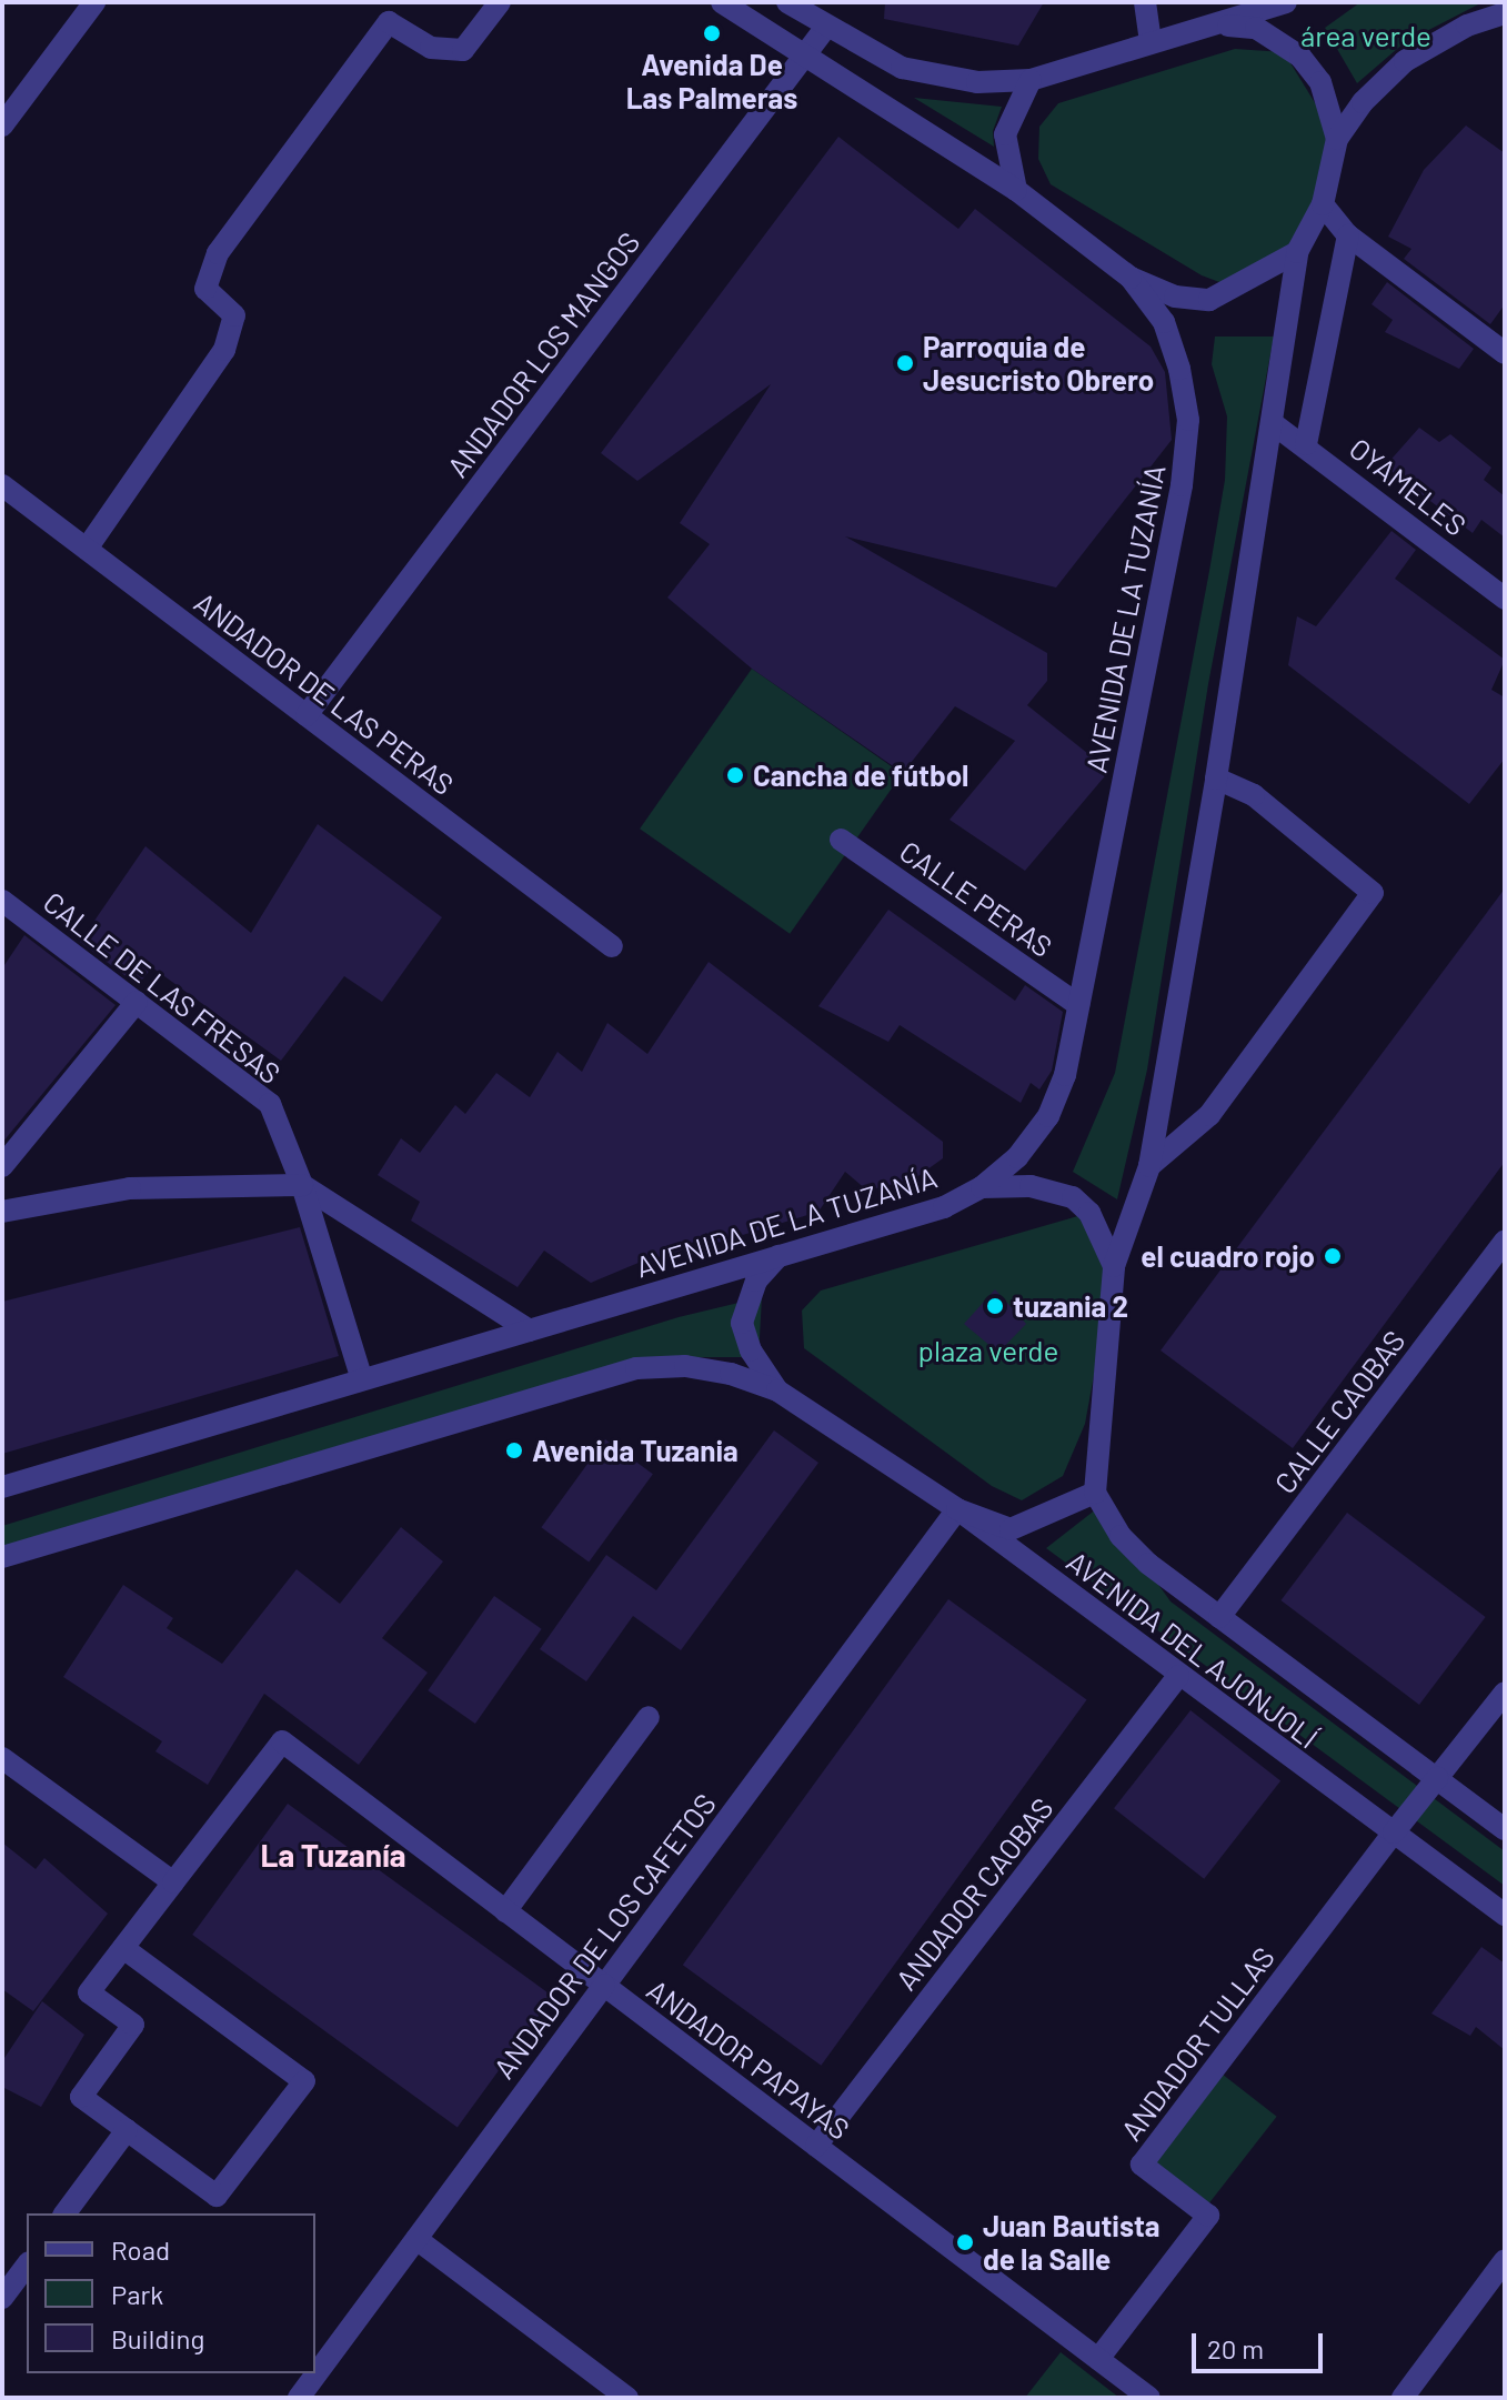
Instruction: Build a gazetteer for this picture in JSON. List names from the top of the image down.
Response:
{
  "streets": {
    "street": [
      "ANDADOR LOS MANGOS",
      "OYAMELES",
      "AVENIDA DE LA TUZANÍA",
      "ANDADOR DE LAS PERAS",
      "CALLE PERAS",
      "CALLE DE LAS FRESAS",
      "CALLE CAOBAS",
      "AVENIDA DEL AJONJOLÍ",
      "ANDADOR CAOBAS",
      "ANDADOR DE LOS CAFETOS",
      "ANDADOR TULLAS",
      "ANDADOR PAPAYAS"
    ]
  },
  "crossings": [
    ["ANDADOR LOS MANGOS", "AVENIDA DE LA TUZANÍA"],
    ["ANDADOR LOS MANGOS", "ANDADOR DE LAS PERAS"],
    ["AVENIDA DE LA TUZANÍA", "CALLE PERAS"],
    ["AVENIDA DE LA TUZANÍA", "CALLE DE LAS FRESAS"],
    ["CALLE CAOBAS", "AVENIDA DEL AJONJOLÍ"],
    ["AVENIDA DEL AJONJOLÍ", "ANDADOR CAOBAS"],
    ["AVENIDA DEL AJONJOLÍ", "ANDADOR DE LOS CAFETOS"],
    ["AVENIDA DEL AJONJOLÍ", "ANDADOR TULLAS"],
    ["ANDADOR CAOBAS", "ANDADOR PAPAYAS"],
    ["ANDADOR DE LOS CAFETOS", "ANDADOR PAPAYAS"],
    ["ANDADOR TULLAS", "ANDADOR PAPAYAS"]
  ],
  "districts": ["La Tuzanía"],
  "parks": ["área verde", "plaza verde"],
  "places": [
    "Avenida De Las Palmeras",
    "Parroquia de Jesucristo Obrero",
    "Cancha de fútbol",
    "el cuadro rojo",
    "tuzania 2",
    "Avenida Tuzania",
    "Juan Bautista de la Salle"
  ],
  "legend": ["Road", "Park", "Building"],
  "scale_bar": "20 m"
}
